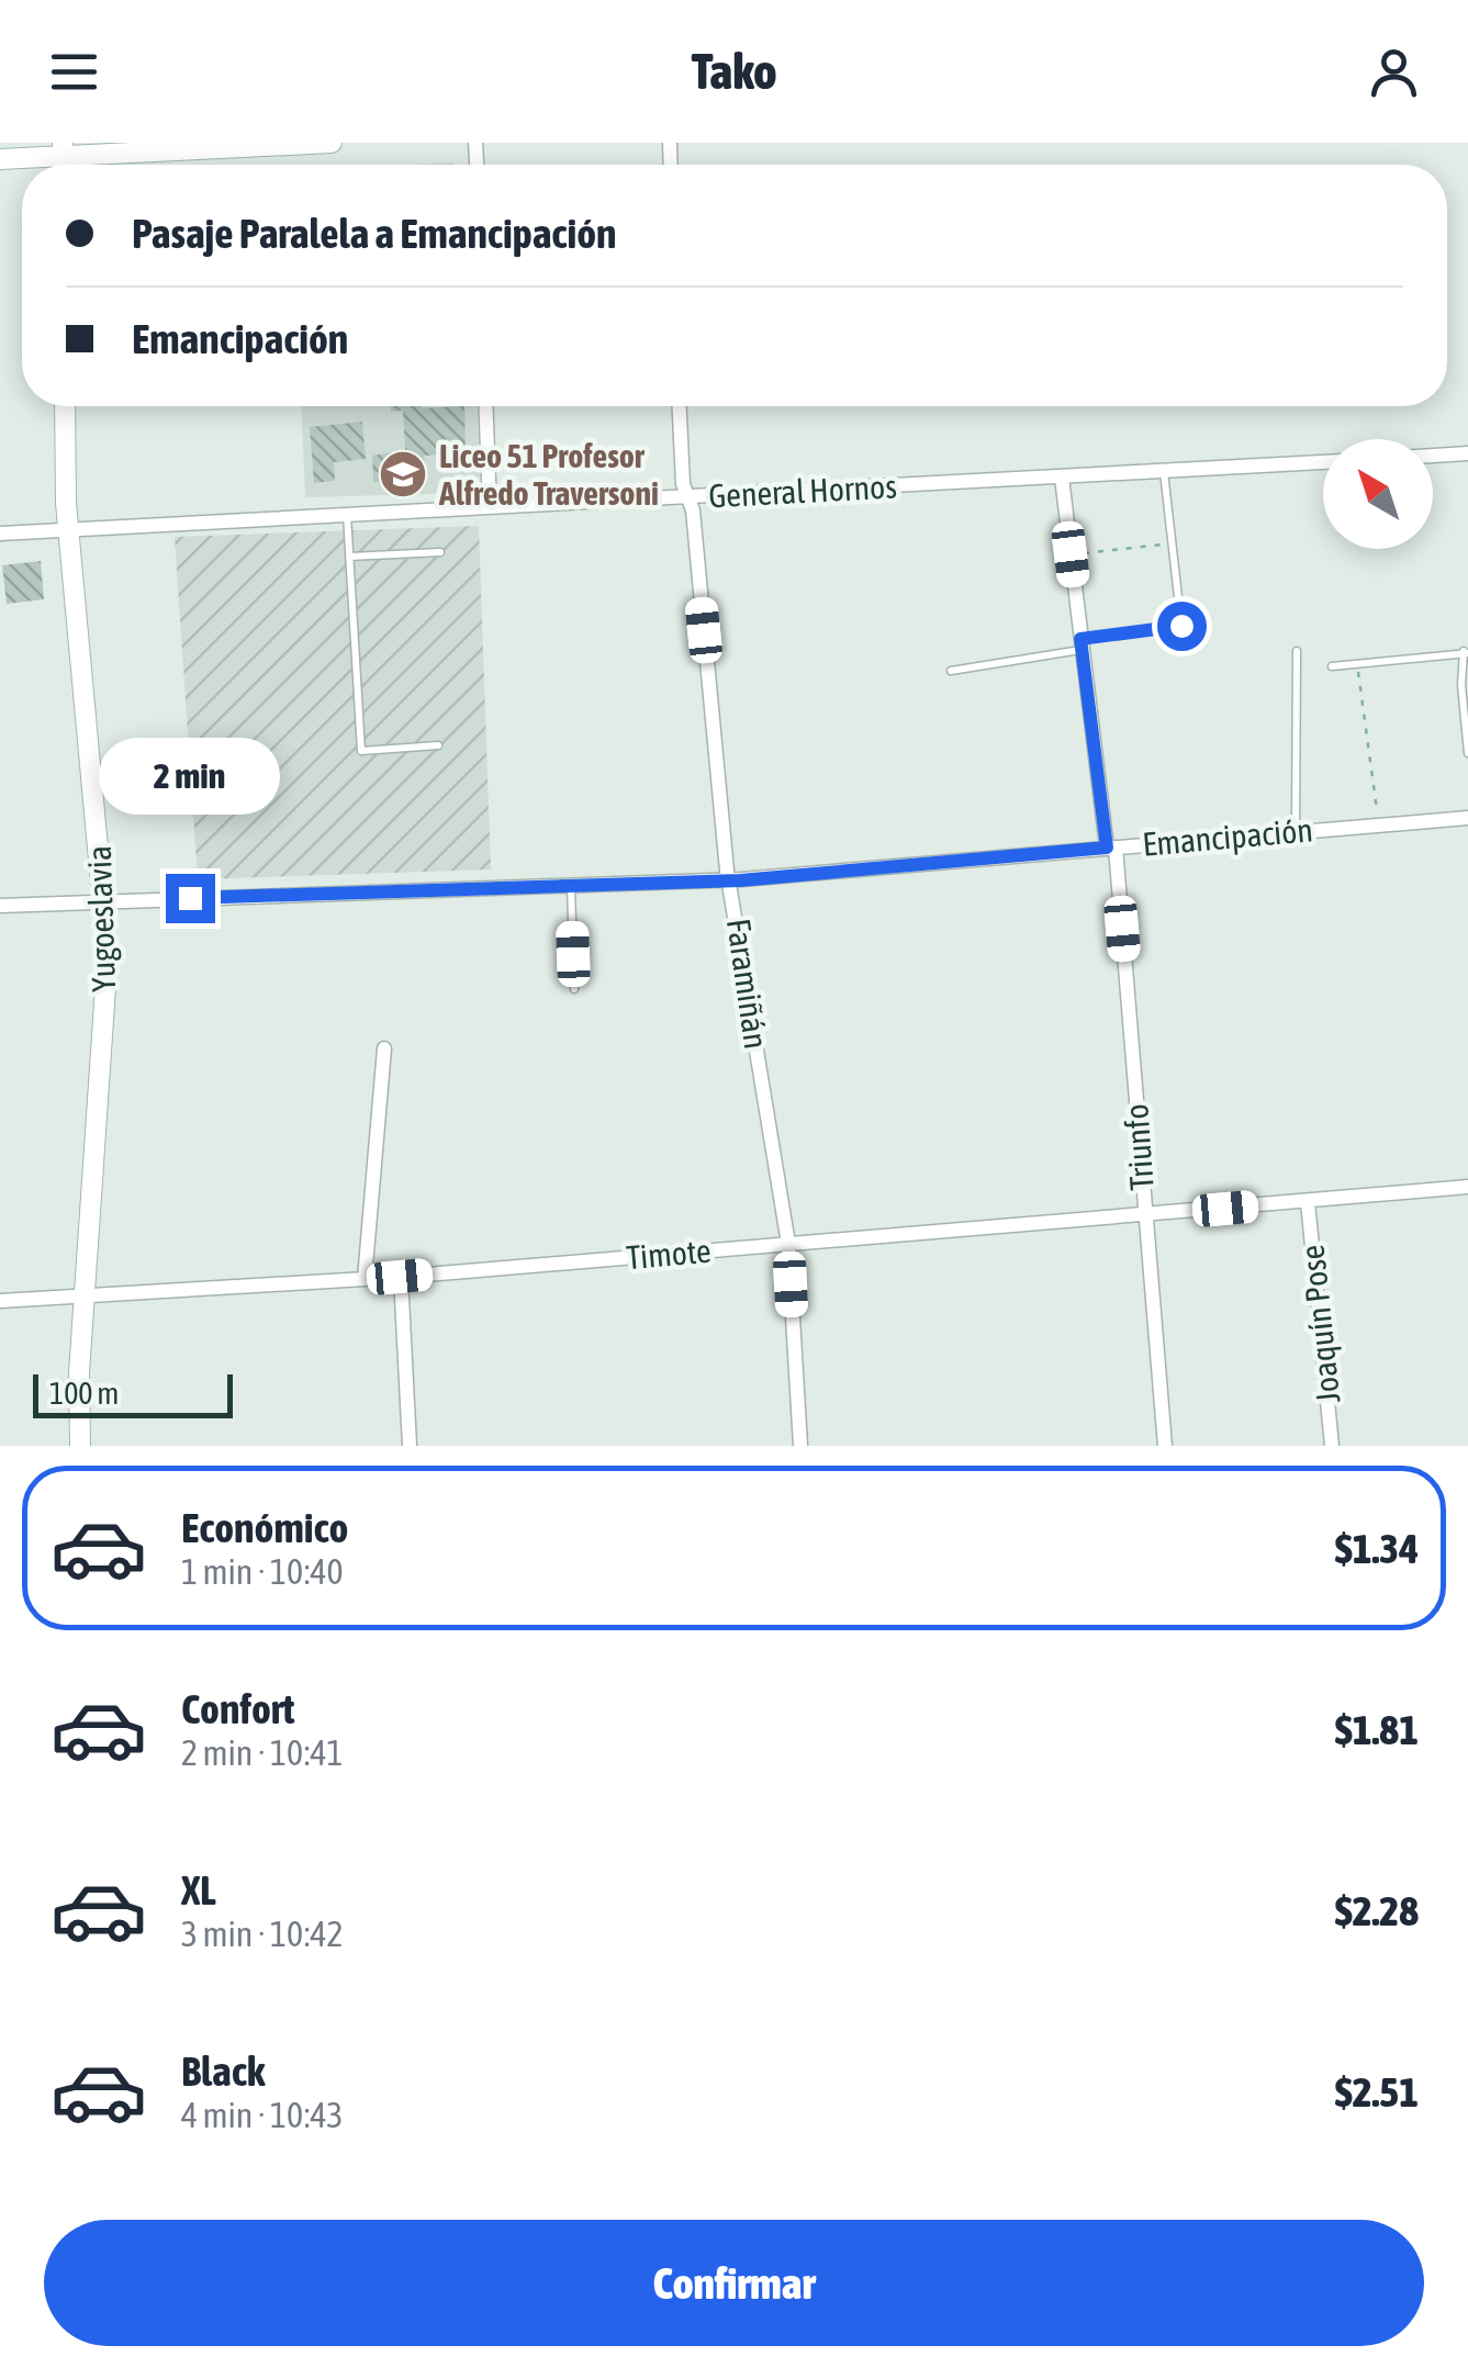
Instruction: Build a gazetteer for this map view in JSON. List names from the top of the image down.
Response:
{
  "streets": {
    "street": [
      "General Hornos",
      "Emancipación",
      "Yugoeslavia",
      "Faramiñán",
      "Triunfo",
      "Timote",
      "Joaquín Pose"
    ]
  },
  "crossings": [
    ["General Hornos", "Yugoeslavia"],
    ["General Hornos", "Faramiñán"],
    ["General Hornos", "Triunfo"],
    ["Emancipación", "Yugoeslavia"],
    ["Emancipación", "Faramiñán"],
    ["Emancipación", "Triunfo"],
    ["Yugoeslavia", "Timote"],
    ["Faramiñán", "Timote"],
    ["Triunfo", "Timote"],
    ["Timote", "Joaquín Pose"]
  ],
  "places": {
    "school or university": ["Liceo 51 Profesor Alfredo Traversoni"]
  },
  "scale_bar": "100 m",
  "north": "top left",
  "page": {
    "header": "Tako",
    "banner": ["Pasaje Paralela a Emancipación", "Emancipación"],
    "bubble": "2 min",
    "scale": "100 m",
    "list": [
      {
        "name": "Económico",
        "note": "1 min · 10:40",
        "value": "$1.34"
      },
      {
        "name": "Confort",
        "note": "2 min · 10:41",
        "value": "$1.81"
      },
      {
        "name": "XL",
        "note": "3 min · 10:42",
        "value": "$2.28"
      },
      {
        "name": "Black",
        "note": "4 min · 10:43",
        "value": "$2.51"
      }
    ],
    "buttons": "Confirmar"
  }
}
